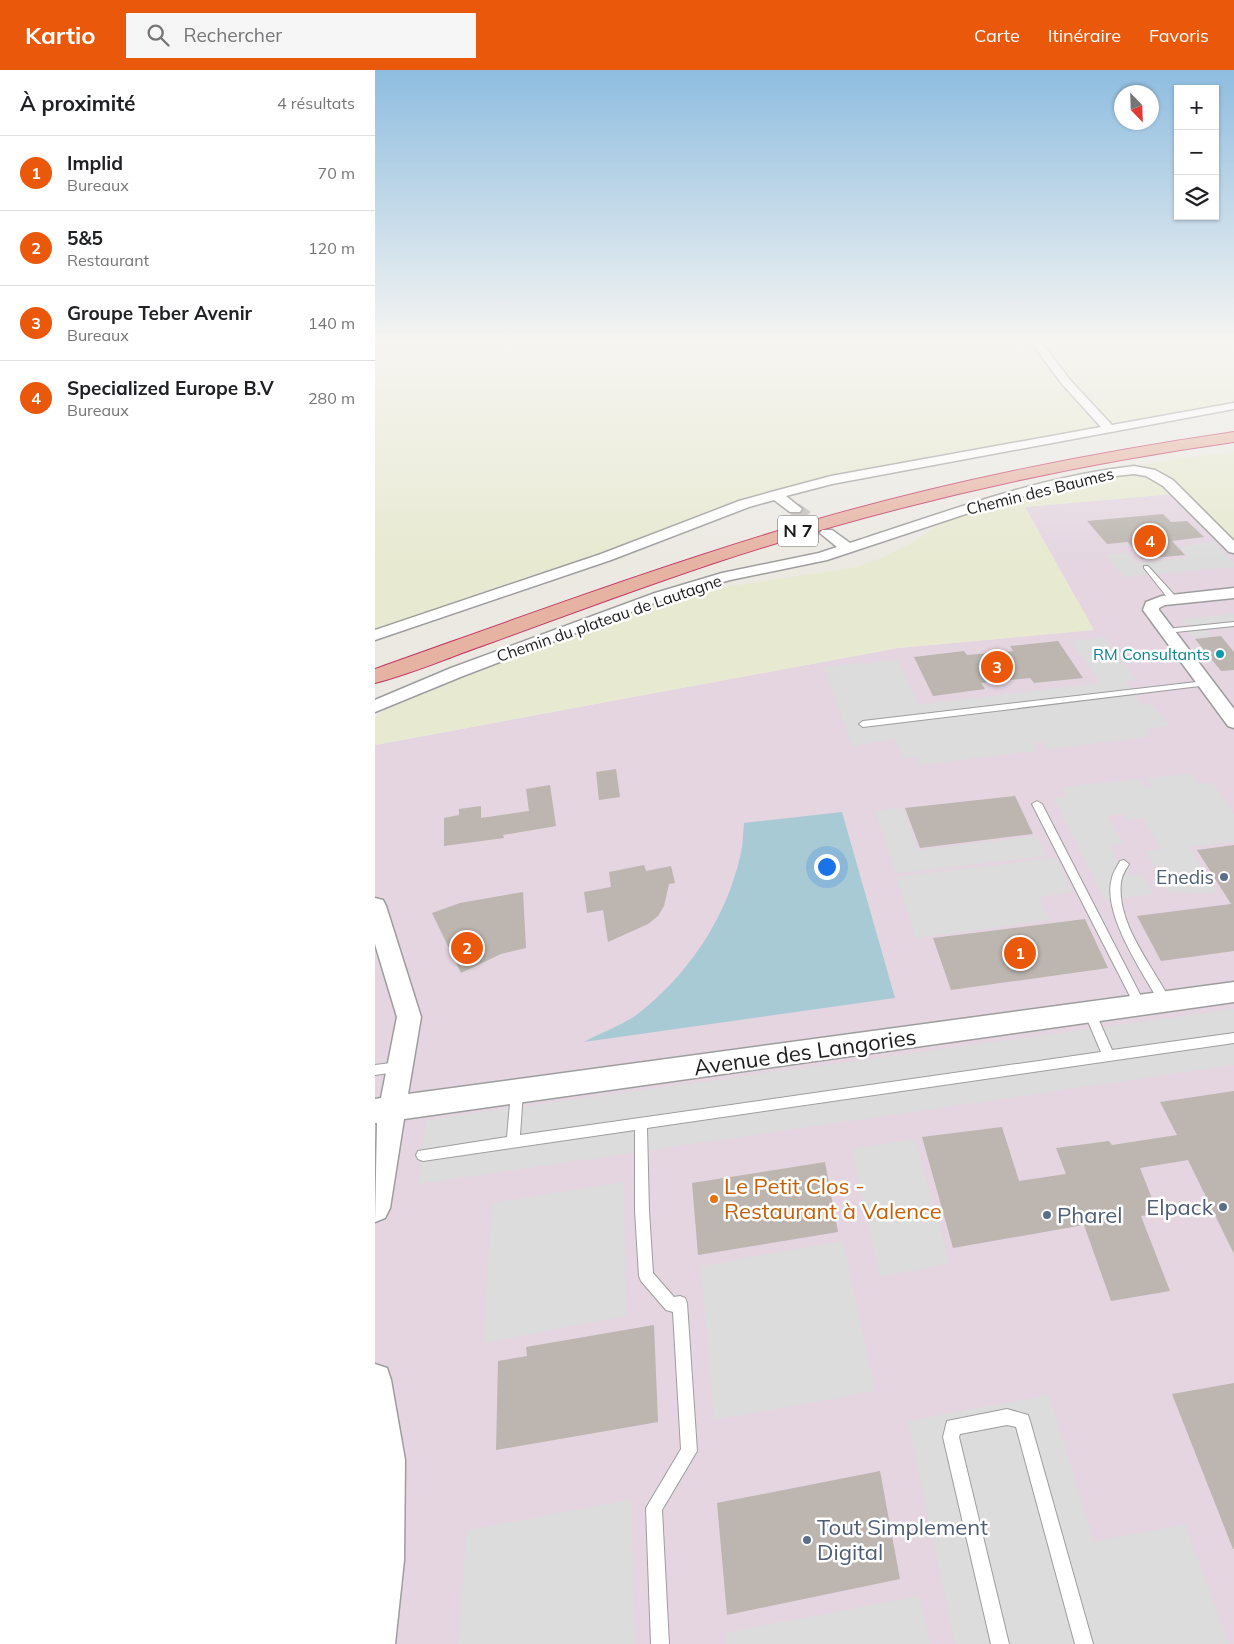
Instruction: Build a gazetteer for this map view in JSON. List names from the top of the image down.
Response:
{
  "streets": {
    "highway": ["N 7"],
    "street": ["Chemin des Baumes", "Chemin du plateau de Lautagne", "Avenue des Langories"]
  },
  "crossings": [
    ["Chemin des Baumes", "Chemin du plateau de Lautagne"]
  ],
  "places": [
    "RM Consultants",
    "Enedis",
    "Le Petit Clos - Restaurant à Valence",
    "Elpack",
    "Pharel",
    "Tout Simplement Digital"
  ],
  "north": "bottom right",
  "page": {
    "header": "Kartio",
    "search": "Rechercher",
    "nav": ["Carte", "Itinéraire", "Favoris"],
    "heading": ["À proximité", "4 résultats"],
    "map_buttons": ["+", "−"],
    "list": [
      {
        "mark": "1",
        "name": "Implid",
        "note": "Bureaux",
        "value": "70 m"
      },
      {
        "mark": "2",
        "name": "5&5",
        "note": "Restaurant",
        "value": "120 m"
      },
      {
        "mark": "3",
        "name": "Groupe Teber Avenir",
        "note": "Bureaux",
        "value": "140 m"
      },
      {
        "mark": "4",
        "name": "Specialized Europe B.V",
        "note": "Bureaux",
        "value": "280 m"
      }
    ],
    "pins": [
      "4",
      "3",
      "2",
      "1"
    ]
  }
}
